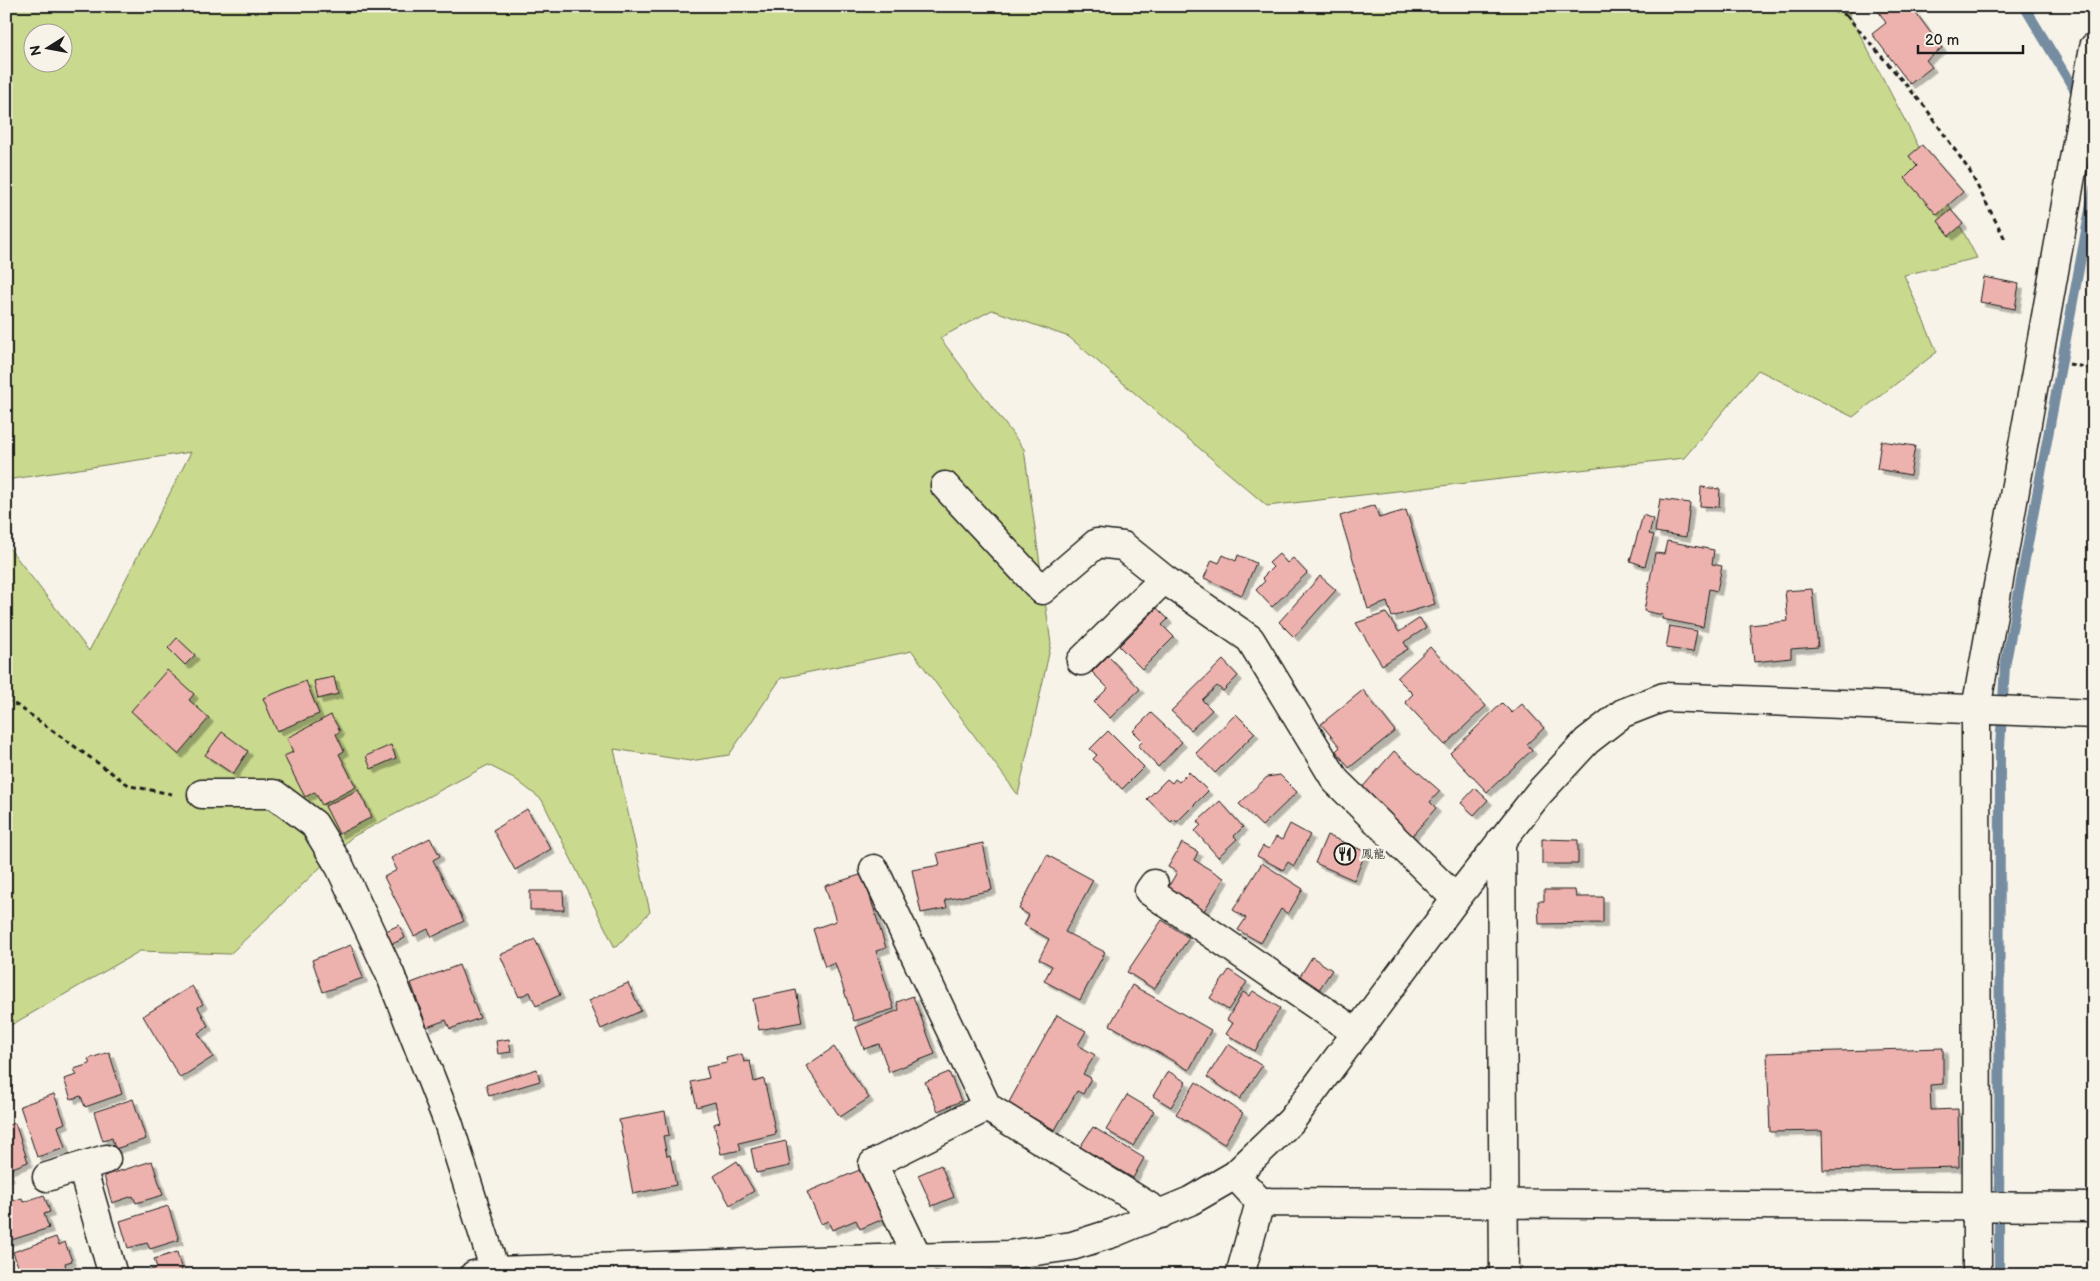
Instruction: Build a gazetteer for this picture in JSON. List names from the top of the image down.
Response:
{
  "places": {
    "restaurant": ["鳳龍"]
  },
  "scale_bar": "20 m",
  "north": "left"
}
